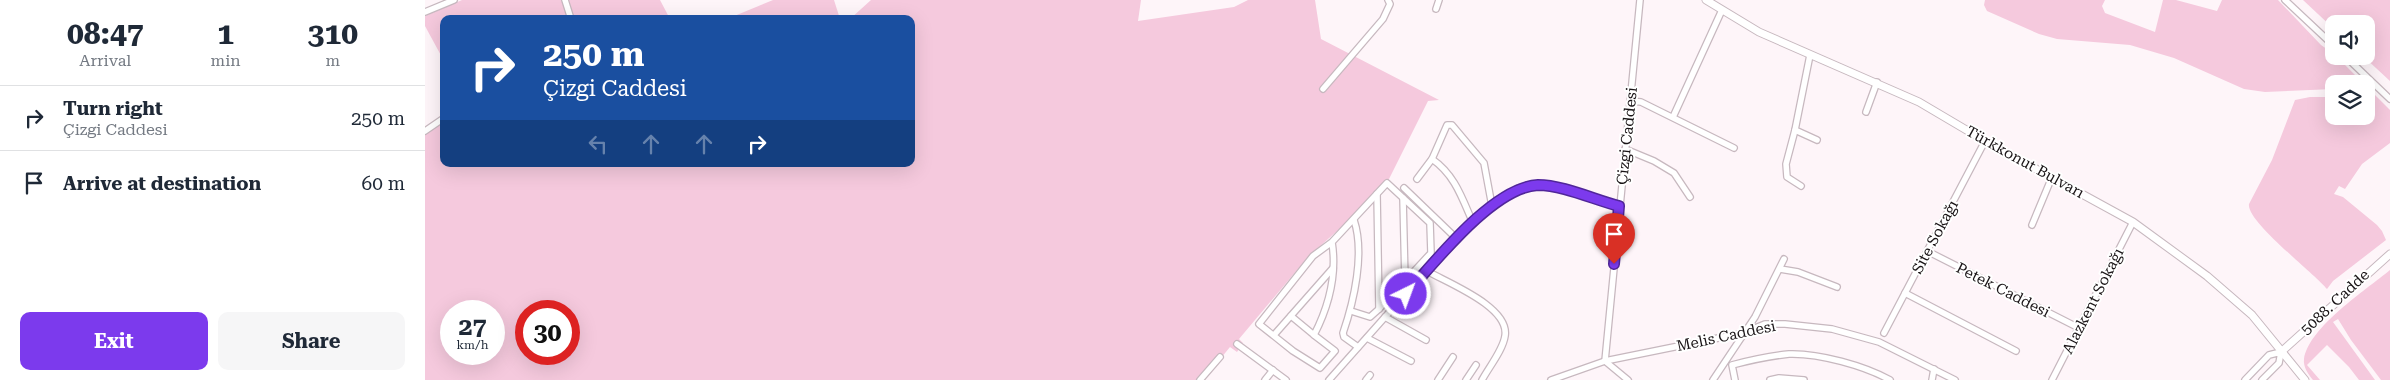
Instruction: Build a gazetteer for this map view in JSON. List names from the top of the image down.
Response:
{
  "streets": {
    "street": [
      "Çizgi Caddesi",
      "Türkkonut Bulvarı",
      "Site Sokağı",
      "Petek Caddesi",
      "Alazkent Sokağı",
      "5088. Cadde",
      "Melis Caddesi"
    ]
  },
  "crossings": [
    ["Çizgi Caddesi", "Melis Caddesi"],
    ["Türkkonut Bulvarı", "Site Sokağı"],
    ["Türkkonut Bulvarı", "Alazkent Sokağı"],
    ["Türkkonut Bulvarı", "5088. Cadde"],
    ["Site Sokağı", "Petek Caddesi"],
    ["Petek Caddesi", "Alazkent Sokağı"]
  ],
  "page": {
    "eta": [
      "08:47",
      "Arrival",
      "1",
      "min",
      "310",
      "m"
    ],
    "turn": ["250 m", "Çizgi Caddesi"],
    "list": [
      {
        "name": "Turn right",
        "note": "Çizgi Caddesi",
        "value": "250 m"
      },
      {
        "name": "Arrive at destination",
        "value": "60 m"
      }
    ],
    "speed": "27 km/h",
    "limit": "30",
    "buttons": ["Exit", "Share"]
  }
}
